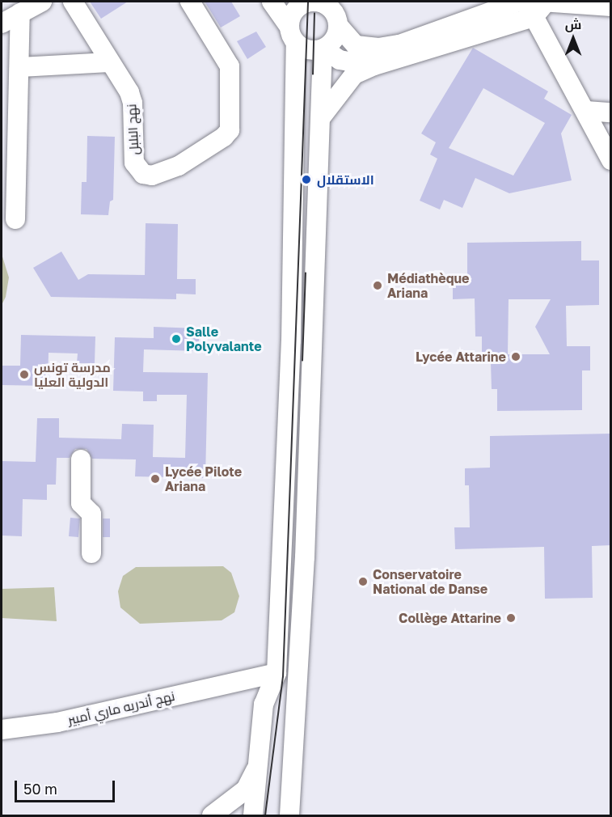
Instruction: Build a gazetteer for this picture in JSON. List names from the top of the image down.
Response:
{
  "streets": {
    "street": ["نهج البلبل", "نهج أندريه ماري أمبير"]
  },
  "places": [
    "الاستقلال",
    "Médiathèque Ariana",
    "Salle Polyvalante",
    "Lycée Attarine",
    "مدرسة تونس الدولية العليا",
    "Lycée Pilote Ariana",
    "Conservatoire National de Danse",
    "Collège Attarine"
  ],
  "scale_bar": "50 m",
  "north": "top"
}
